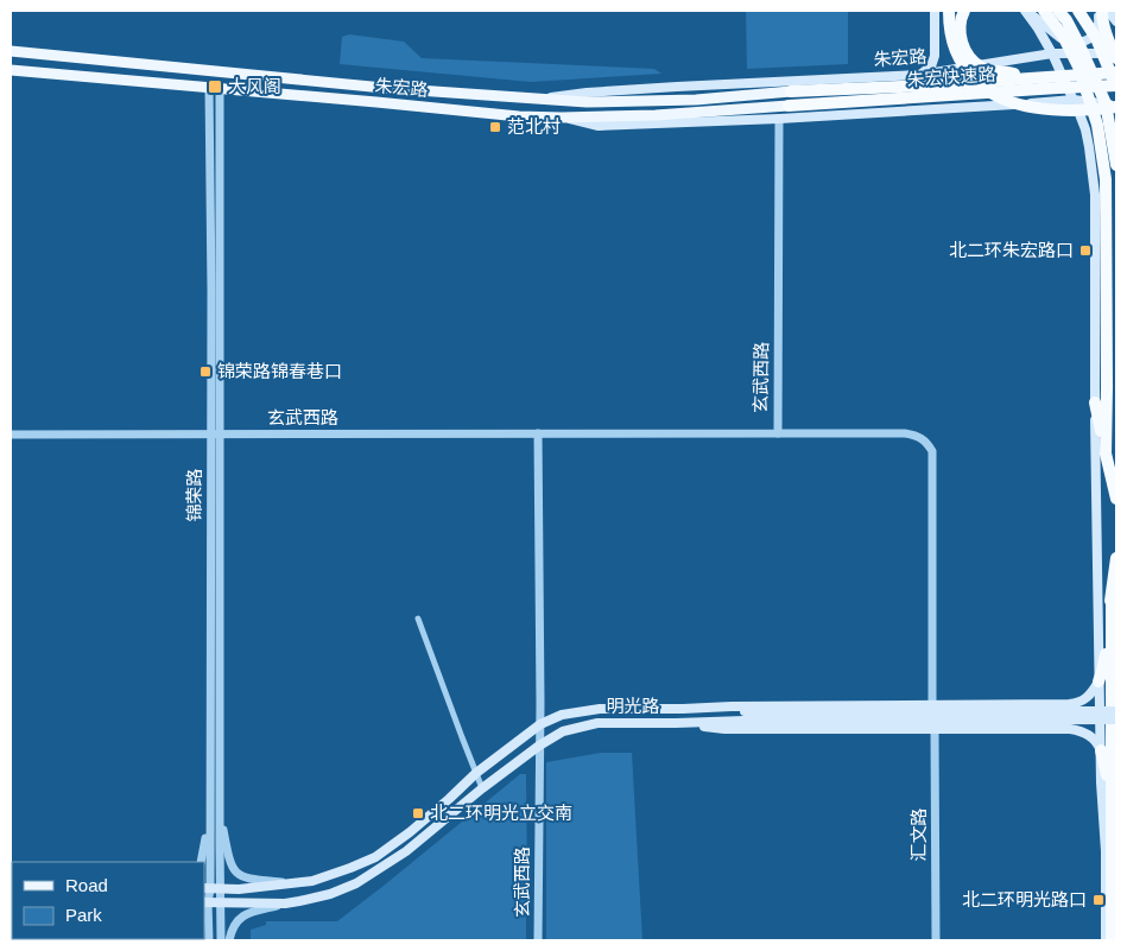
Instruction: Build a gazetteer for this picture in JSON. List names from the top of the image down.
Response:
{
  "streets": {
    "highway": ["朱宏快速路"],
    "main road": ["朱宏路", "明光路"],
    "street": ["玄武西路", "锦荣路", "汇文路"]
  },
  "crossings": [
    ["朱宏路", "朱宏快速路"],
    ["朱宏路", "锦荣路"],
    ["玄武西路", "锦荣路"],
    ["玄武西路", "明光路"],
    ["锦荣路", "明光路"]
  ],
  "places": {
    "transit": [
      "大风阁",
      "范北村",
      "北二环朱宏路口",
      "锦荣路锦春巷口",
      "北二环明光立交南",
      "北二环明光路口"
    ]
  },
  "legend": ["Road", "Park"]
}
